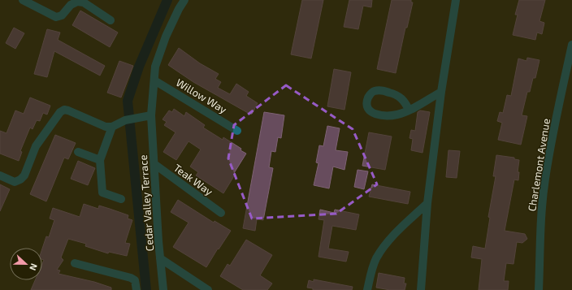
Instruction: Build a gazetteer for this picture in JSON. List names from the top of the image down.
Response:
{
  "streets": {
    "street": [
      "Willow Way",
      "Charlemont Avenue",
      "Teak Way",
      "Cedar Valley Terrace"
    ]
  },
  "crossings": [
    ["Willow Way", "Cedar Valley Terrace"],
    ["Teak Way", "Cedar Valley Terrace"]
  ],
  "north": "right"
}
